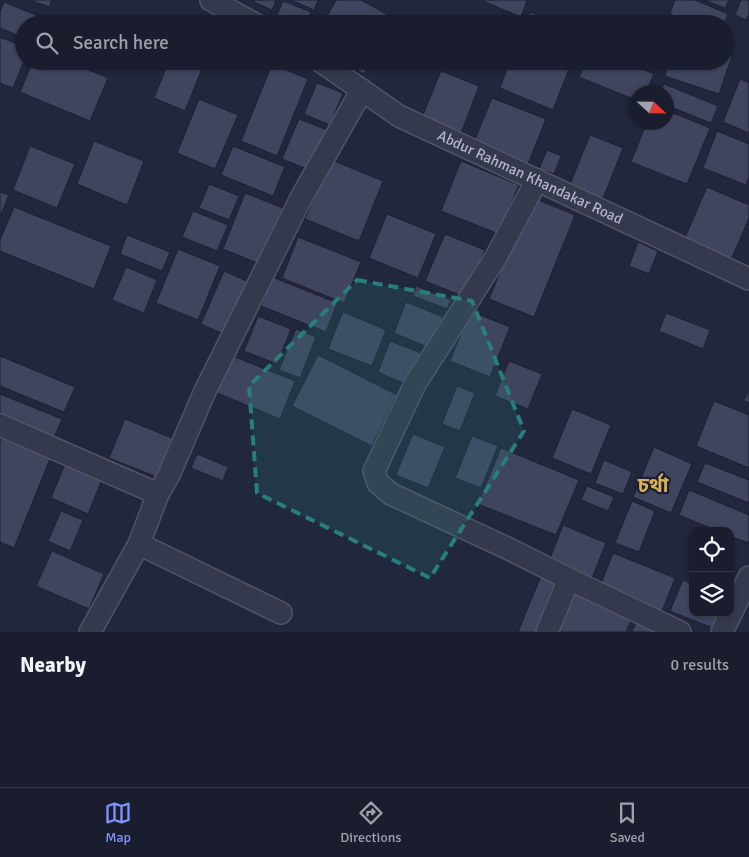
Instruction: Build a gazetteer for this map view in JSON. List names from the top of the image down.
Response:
{
  "streets": {
    "street": ["Abdur Rahman Khandakar Road"]
  },
  "districts": ["চর্থা"],
  "north": "right",
  "page": {
    "search": "Search here",
    "heading": ["Nearby", "0 results"],
    "nav": ["Map", "Directions", "Saved"]
  }
}
